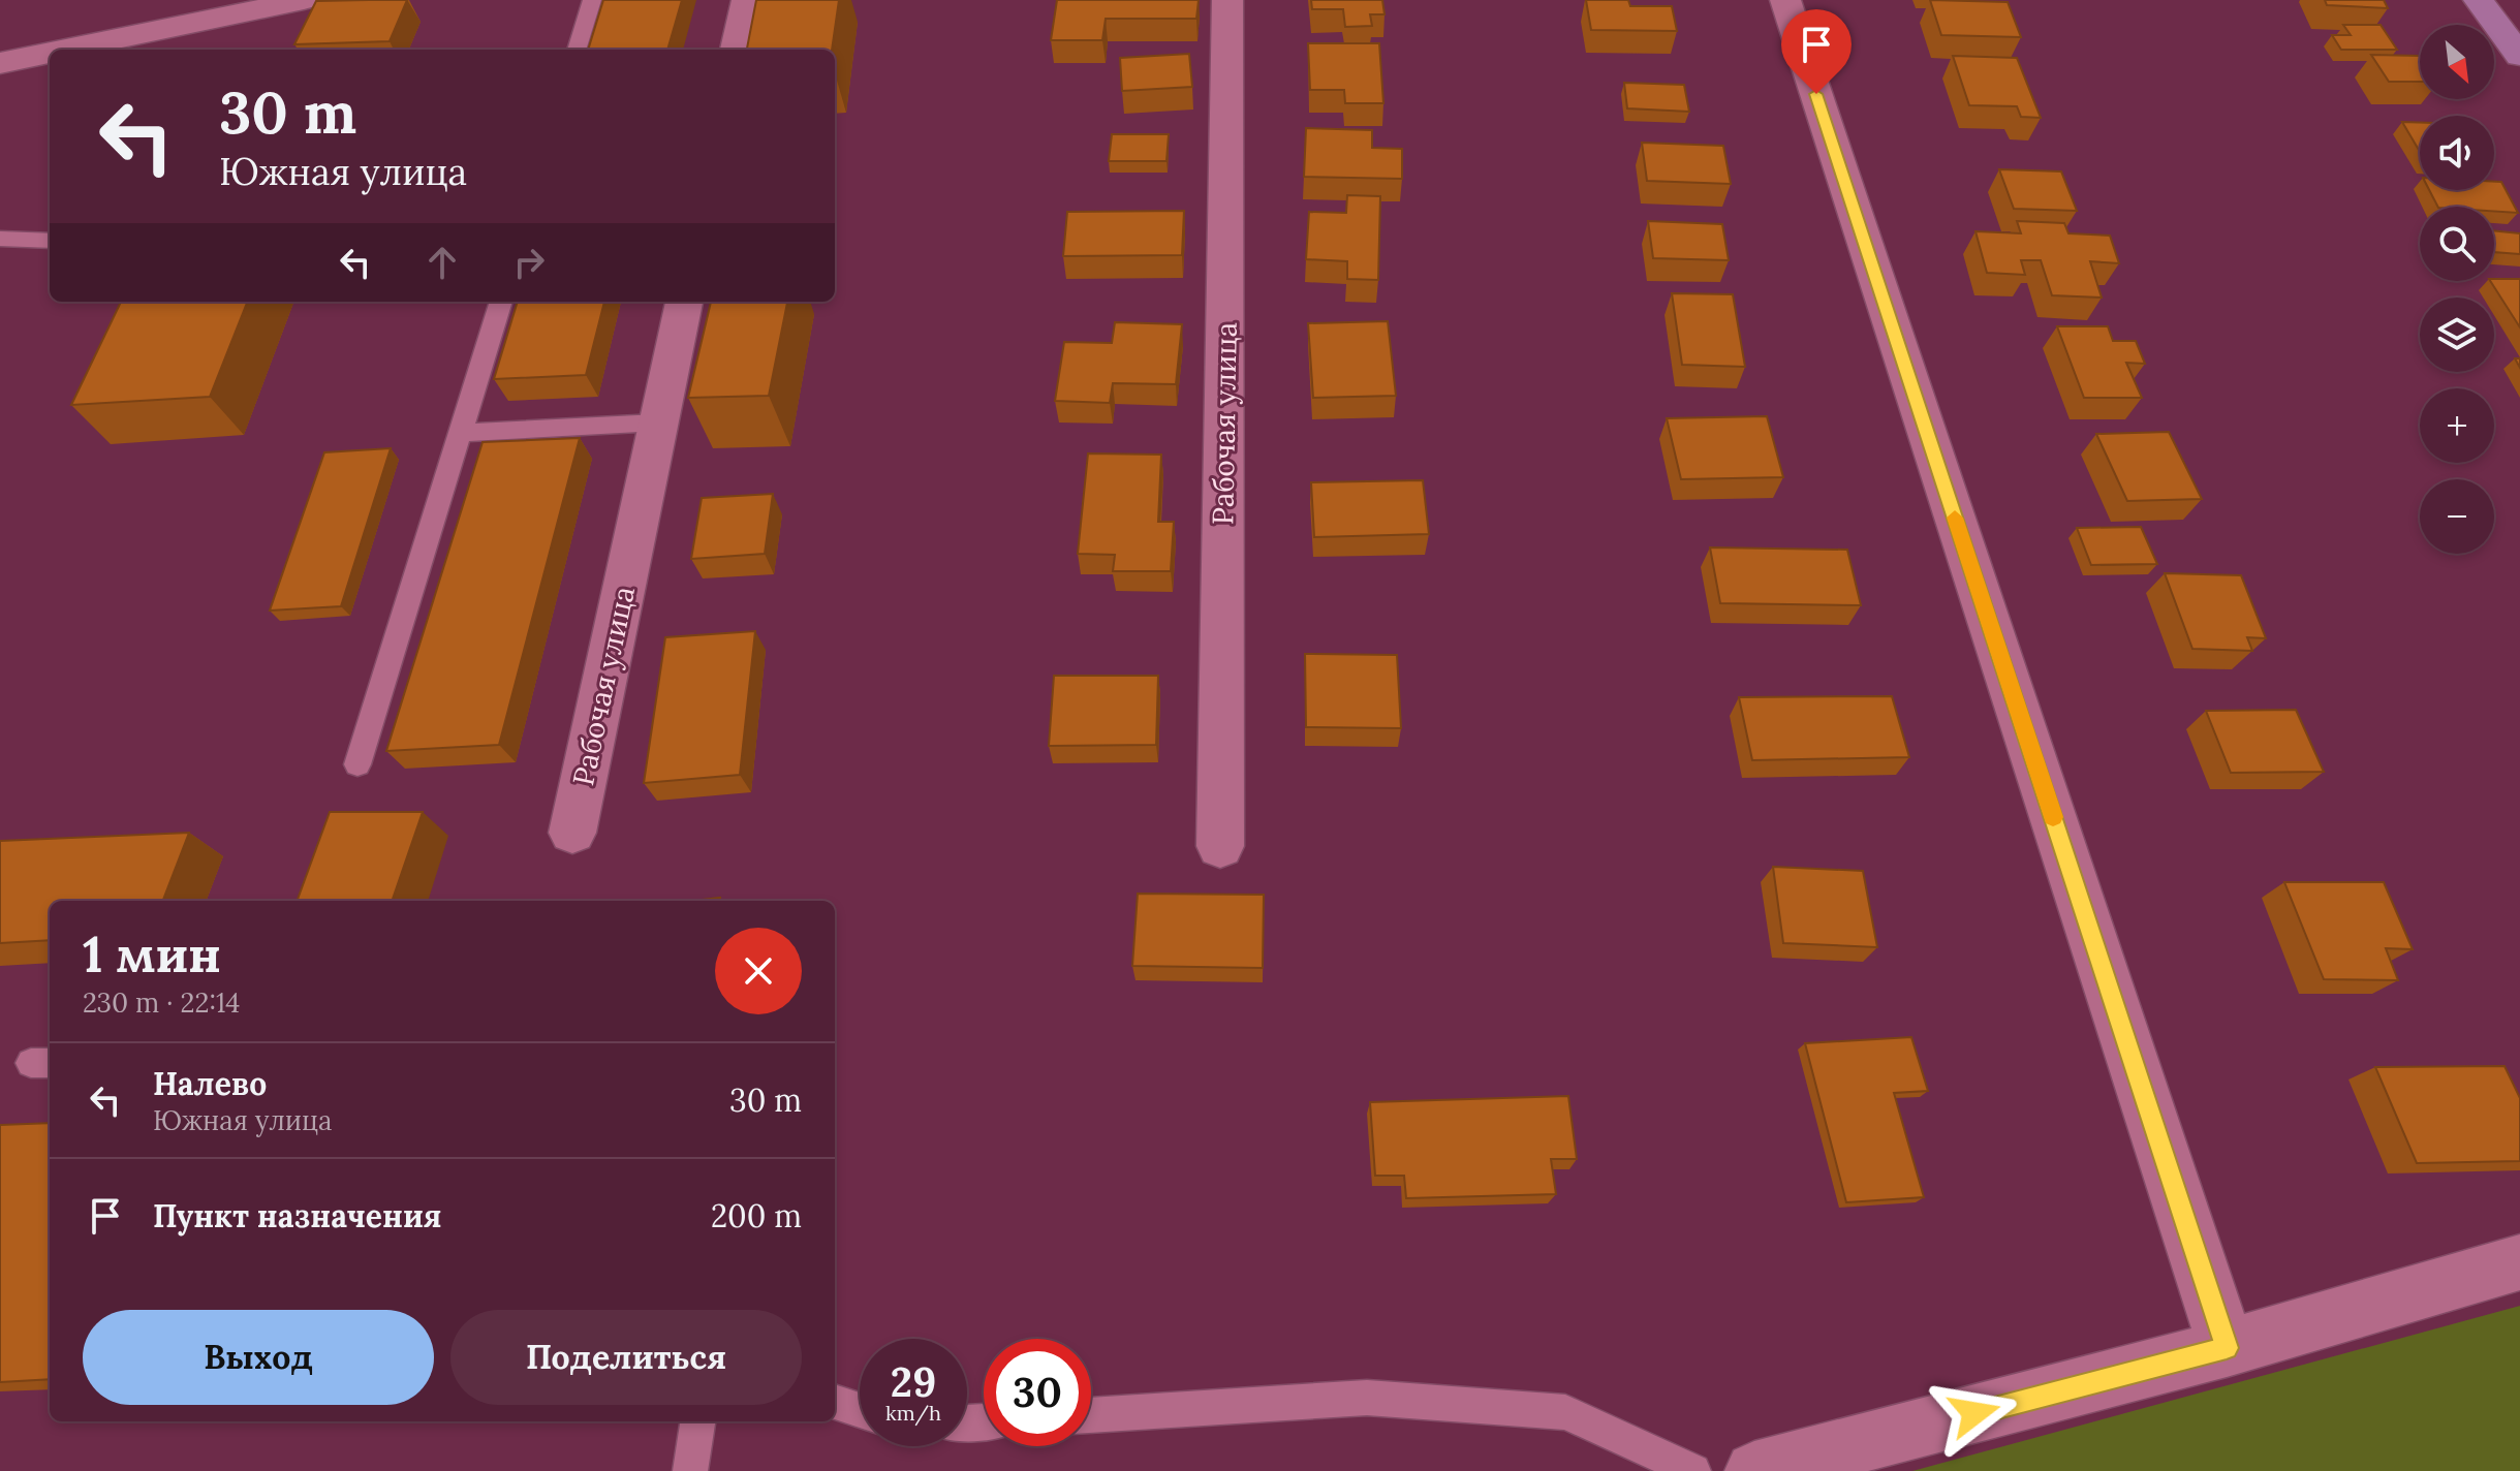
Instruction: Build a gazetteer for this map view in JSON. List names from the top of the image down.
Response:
{
  "streets": {
    "street": ["Рабочая улица"]
  },
  "north": "bottom right",
  "page": {
    "map_buttons": ["+", "−"],
    "turn": ["30 m", "Южная улица"],
    "heading": ["1 мин", "230 m · 22:14"],
    "list": [
      {
        "name": "Налево",
        "note": "Южная улица",
        "value": "30 m"
      },
      {
        "name": "Пункт назначения",
        "value": "200 m"
      }
    ],
    "buttons": ["Выход", "Поделиться"],
    "speed": "29 km/h",
    "limit": "30"
  }
}
